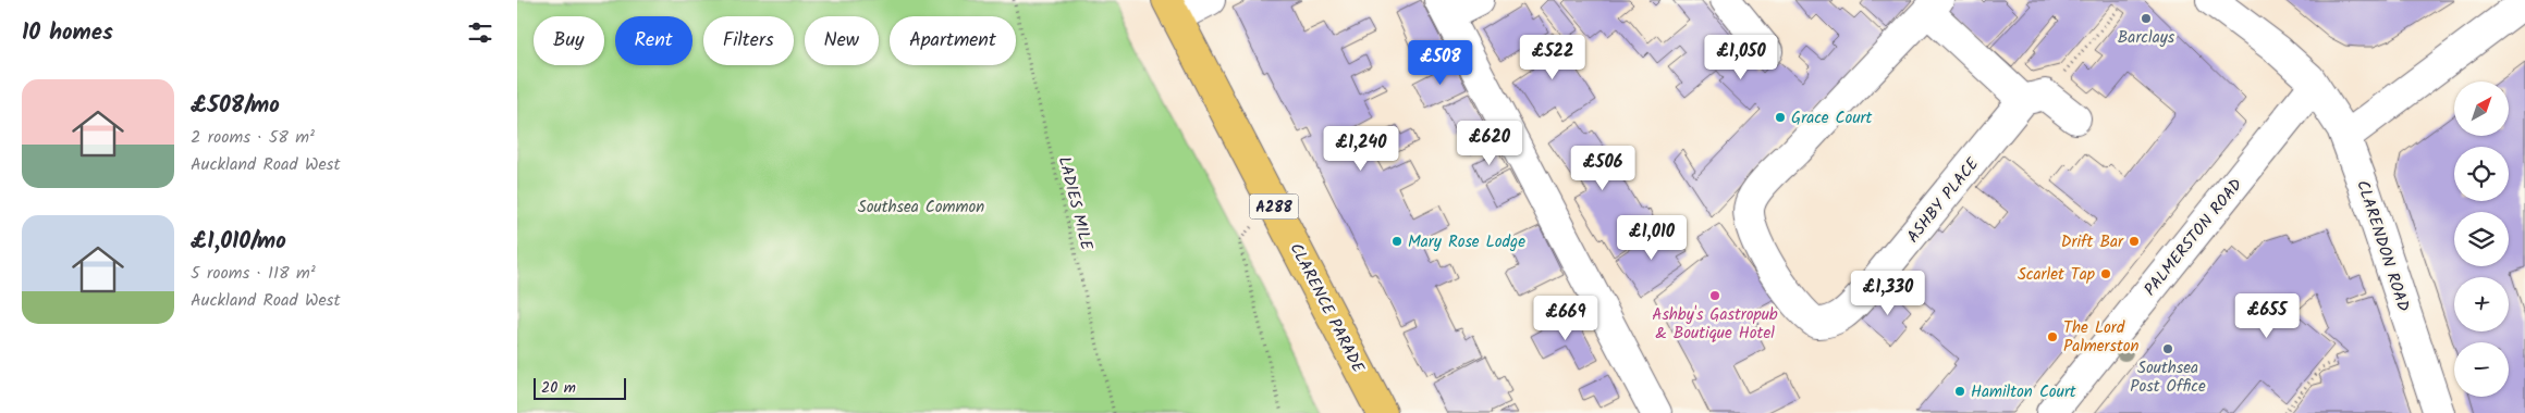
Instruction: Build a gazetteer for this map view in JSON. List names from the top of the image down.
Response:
{
  "streets": {
    "main road": ["A288", "CLARENCE PARADE"],
    "street": ["ASHBY PLACE", "PALMERSTON ROAD", "CLARENDON ROAD"],
    "path": ["LADIES MILE"]
  },
  "crossings": [
    ["PALMERSTON ROAD", "CLARENDON ROAD"]
  ],
  "parks": ["Southsea Common"],
  "places": [
    "Barclays",
    "Grace Court",
    "Mary Rose Lodge",
    "Drift Bar",
    "Scarlet Tap",
    "Ashby's Gastropub & Boutique Hotel",
    "The Lord Palmerston",
    "Southsea Post Office",
    "Hamilton Court"
  ],
  "scale_bar": "20 m",
  "north": "top right",
  "page": {
    "heading": "10 homes",
    "chip": [
      "Buy",
      "Rent",
      "Filters",
      "New",
      "Apartment"
    ],
    "price": [
      "£522",
      "£1,050",
      "£508",
      "£620",
      "£1,240",
      "£506",
      "£1,010",
      "£1,330",
      "£655",
      "£669"
    ],
    "list": [
      {
        "name": "£508/mo",
        "note": "2 rooms · 58 m² · Auckland Road West"
      },
      {
        "name": "£1,010/mo",
        "note": "5 rooms · 118 m² · Auckland Road West"
      }
    ],
    "map_buttons": ["+", "−"],
    "scale": "20 m"
  }
}
